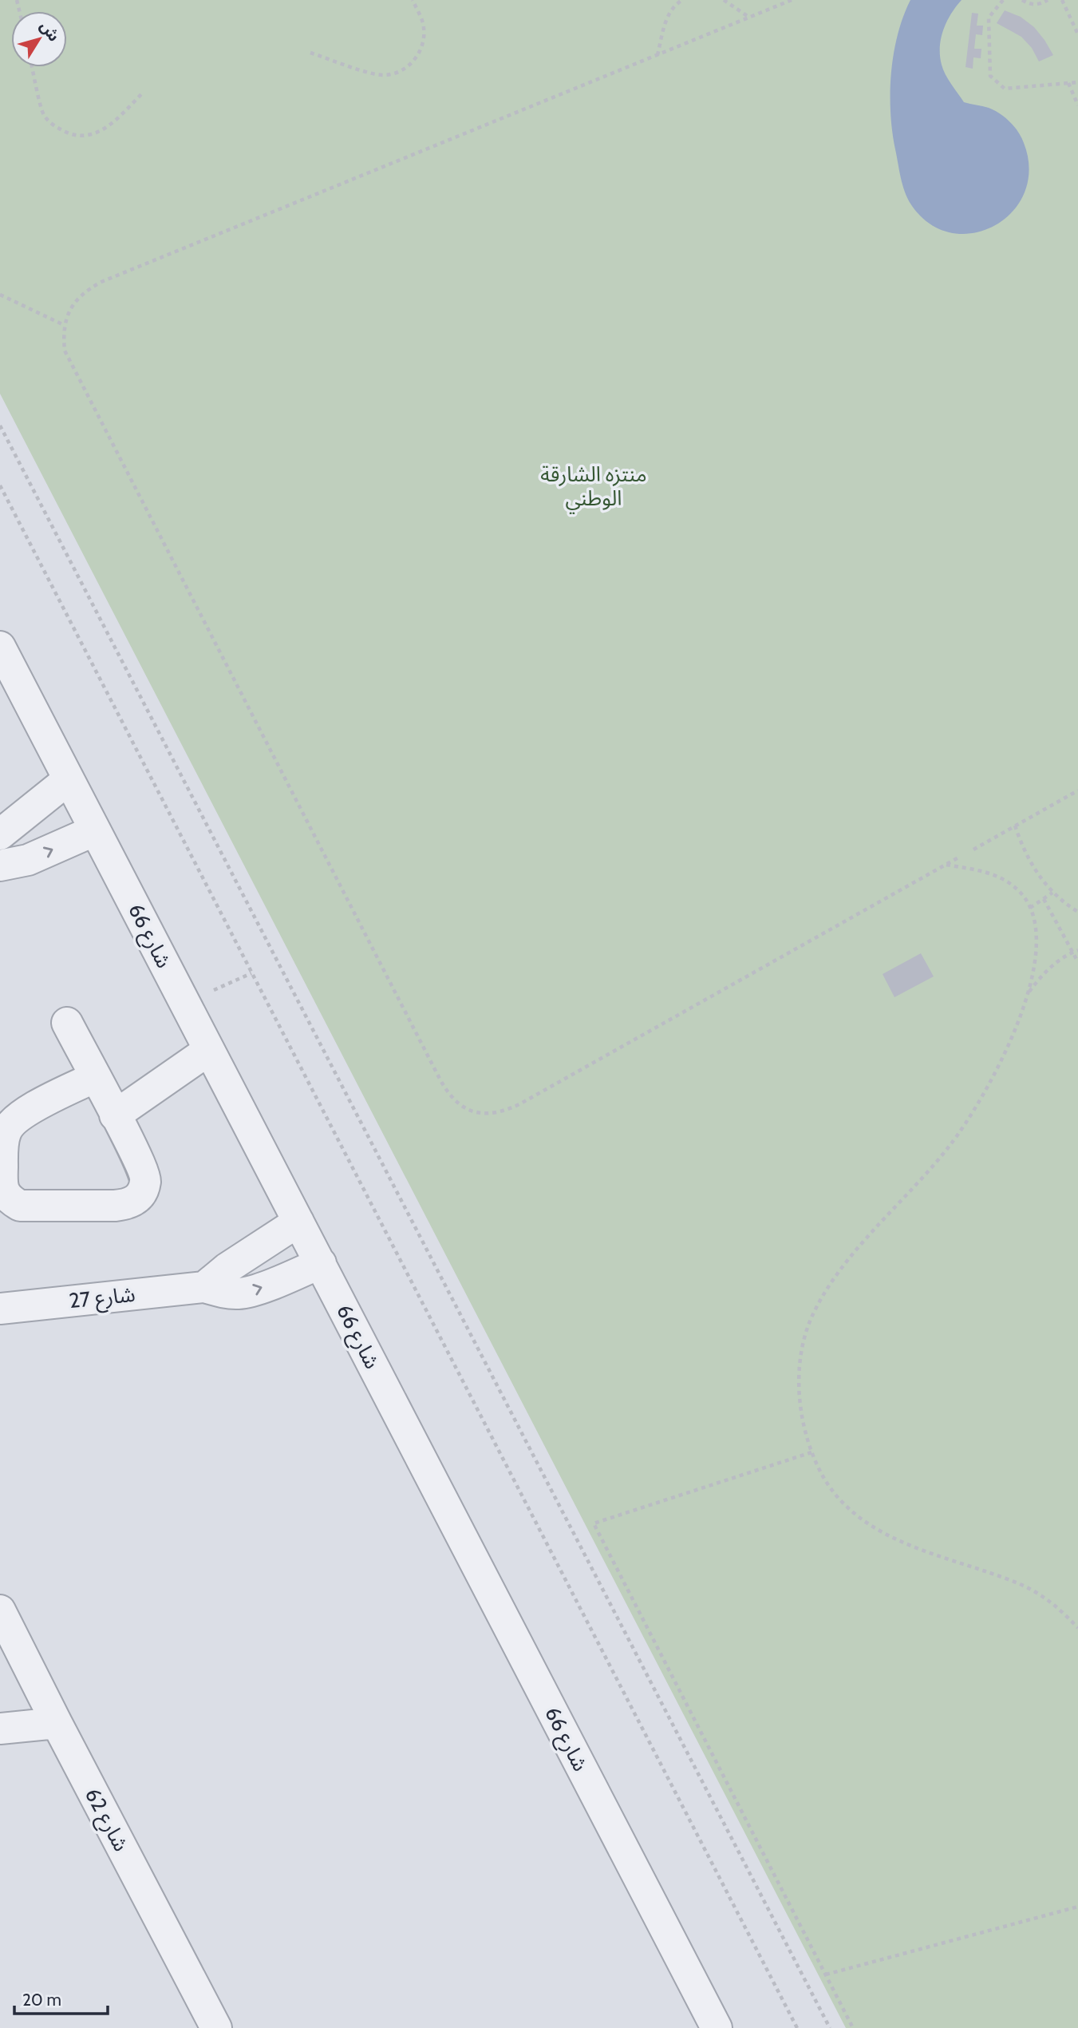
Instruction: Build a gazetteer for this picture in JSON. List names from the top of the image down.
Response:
{
  "streets": {
    "street": ["شارع 66", "شارع 27", "شارع 62"]
  },
  "crossings": [
    ["شارع 66", "شارع 27"]
  ],
  "parks": ["منتزه الشارقة الوطني"],
  "scale_bar": "20 m",
  "north": "top right"
}
